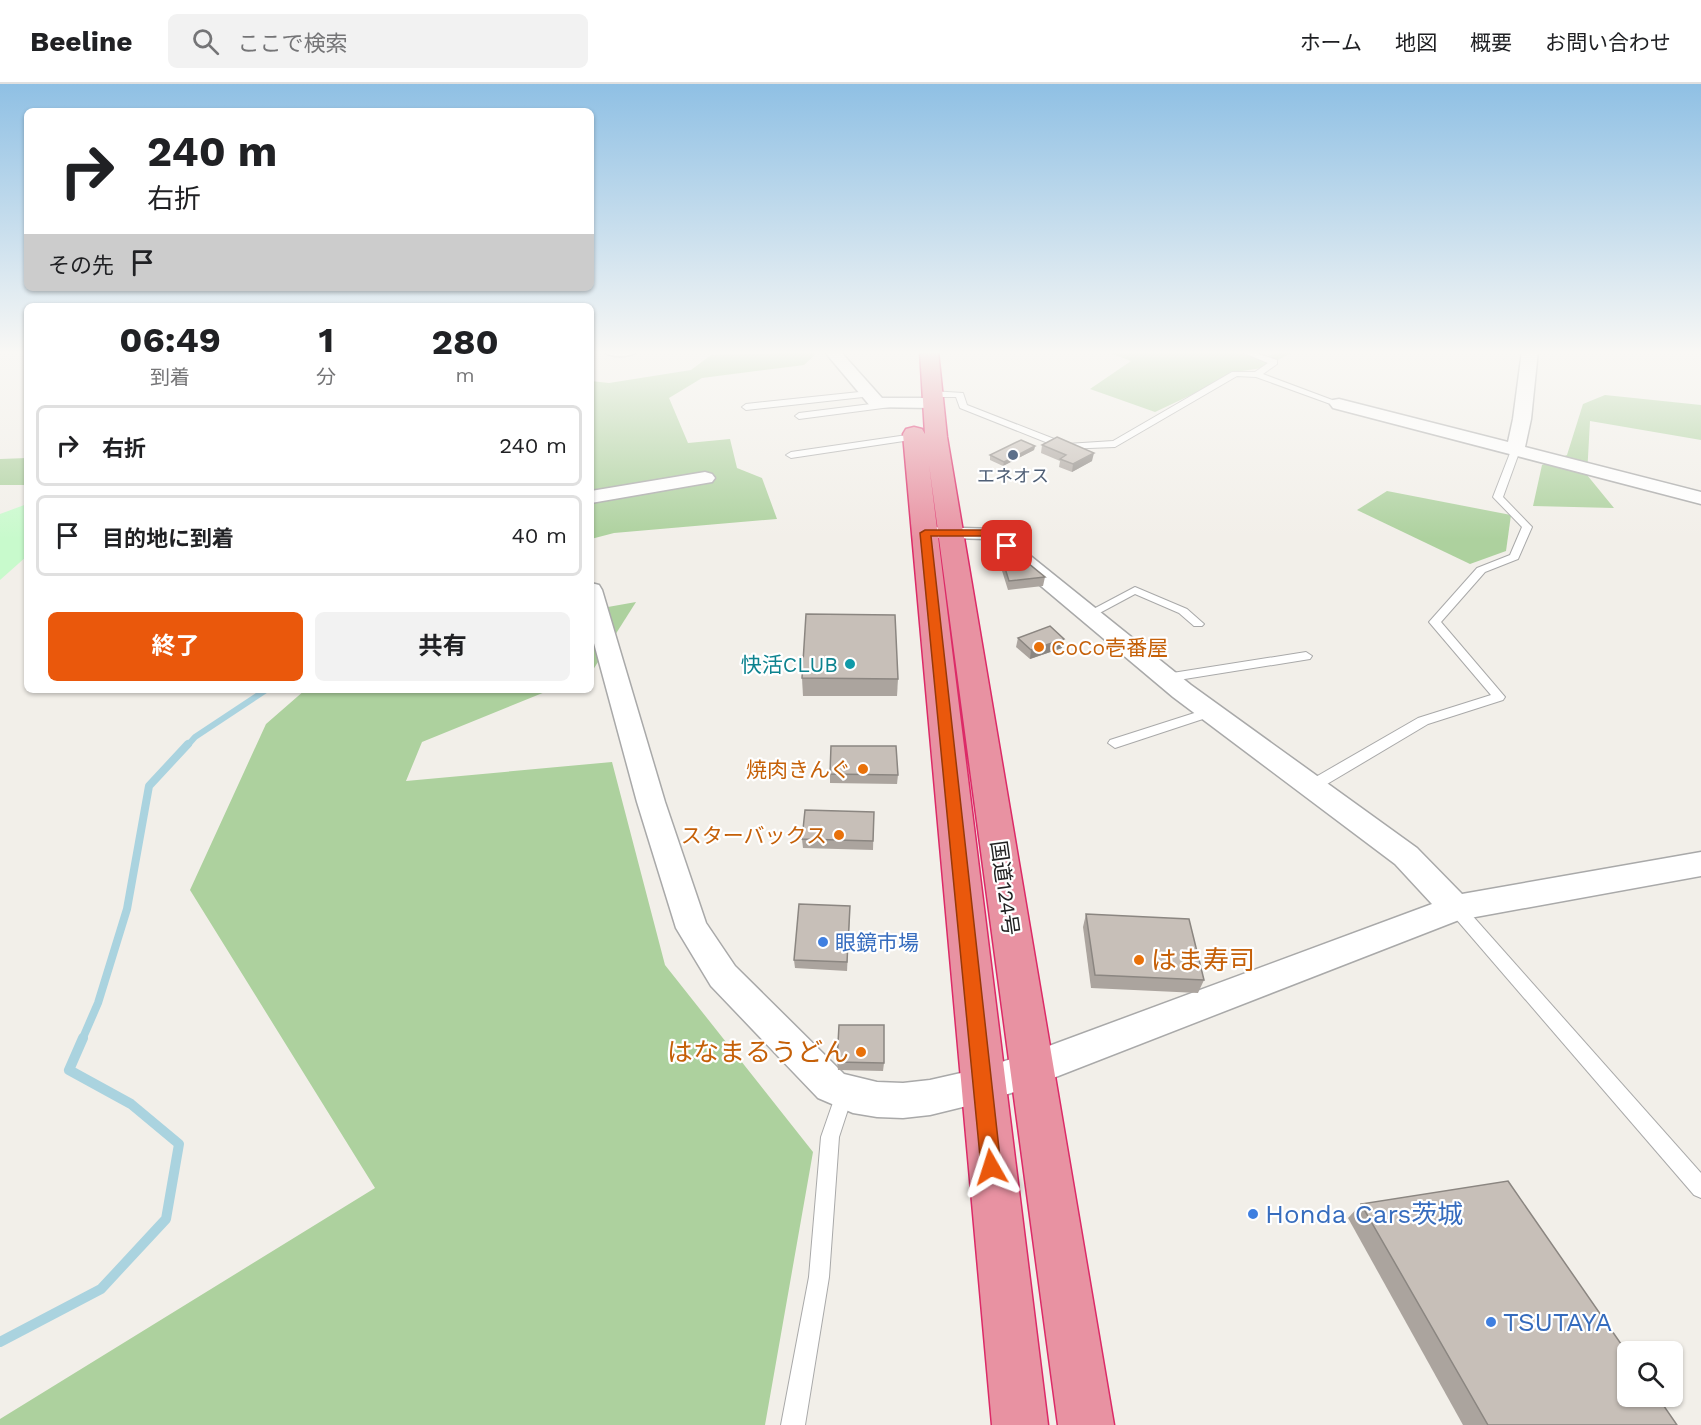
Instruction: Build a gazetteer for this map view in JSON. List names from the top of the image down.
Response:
{
  "streets": {
    "highway": ["国道124号"]
  },
  "places": [
    "エネオス",
    "CoCo壱番屋",
    "快活CLUB",
    "焼肉きんぐ",
    "スターバックス",
    "眼鏡市場",
    "はま寿司",
    "はなまるうどん",
    "Honda Cars茨城",
    "TSUTAYA"
  ],
  "page": {
    "header": "Beeline",
    "search": "ここで検索",
    "nav": [
      "ホーム",
      "地図",
      "概要",
      "お問い合わせ"
    ],
    "turn": ["240 m", "右折"],
    "then": "その先",
    "eta": [
      "06:49",
      "到着",
      "1",
      "分",
      "280",
      "m"
    ],
    "list": [
      {
        "name": "右折",
        "value": "240 m"
      },
      {
        "name": "目的地に到着",
        "value": "40 m"
      }
    ],
    "buttons": ["終了", "共有"]
  }
}
